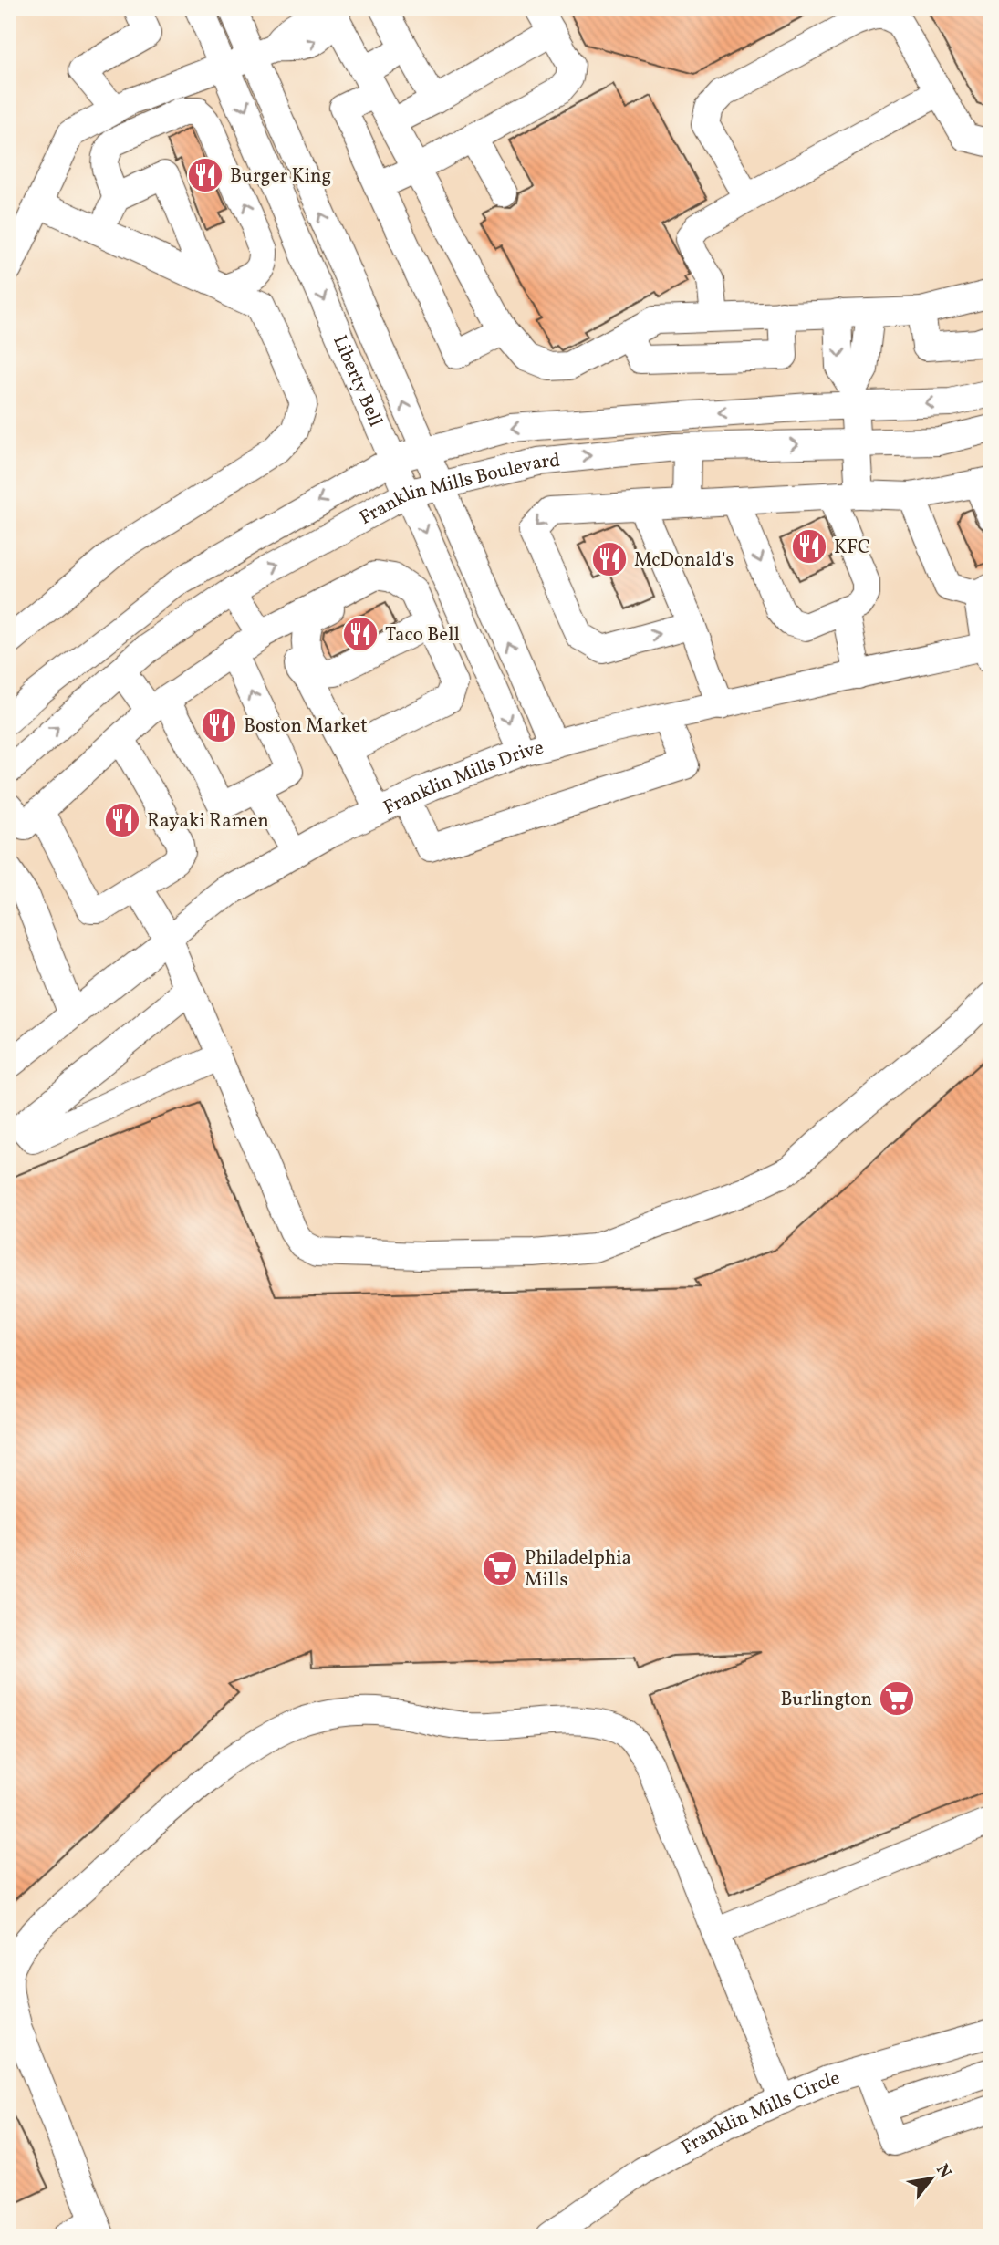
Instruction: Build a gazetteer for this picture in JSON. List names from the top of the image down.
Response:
{
  "streets": {
    "street": [
      "Liberty Bell",
      "Franklin Mills Boulevard",
      "Franklin Mills Drive",
      "Franklin Mills Circle"
    ]
  },
  "crossings": [
    ["Liberty Bell", "Franklin Mills Boulevard"],
    ["Liberty Bell", "Franklin Mills Drive"]
  ],
  "places": {
    "restaurant": [
      "Burger King",
      "KFC",
      "McDonald's",
      "Taco Bell",
      "Boston Market",
      "Rayaki Ramen"
    ],
    "supermarket": ["Philadelphia Mills", "Burlington"]
  },
  "north": "top right"
}
